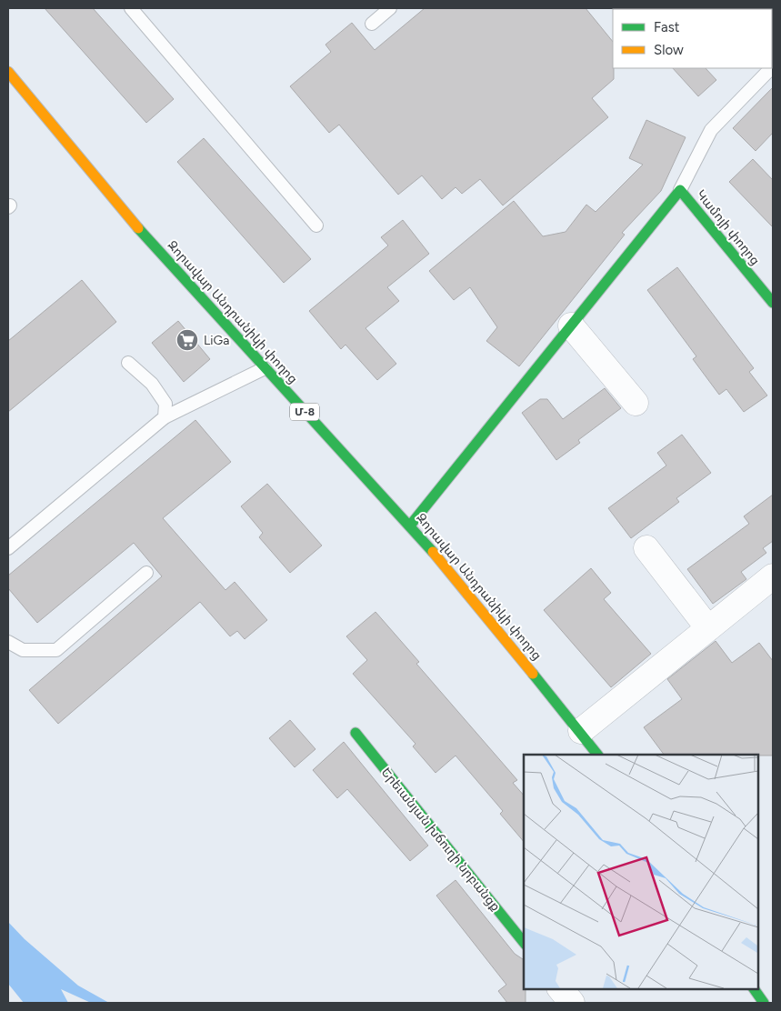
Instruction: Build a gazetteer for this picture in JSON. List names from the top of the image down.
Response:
{
  "streets": {
    "main road": [
      "Կամոյի փողոց",
      "Զորավար Անդրանիկի փողոց",
      "Մ-8",
      "Երեւանյան խճուղի նրբանցք"
    ]
  },
  "places": {
    "supermarket": ["LiGa"]
  },
  "legend": ["Fast", "Slow"]
}
